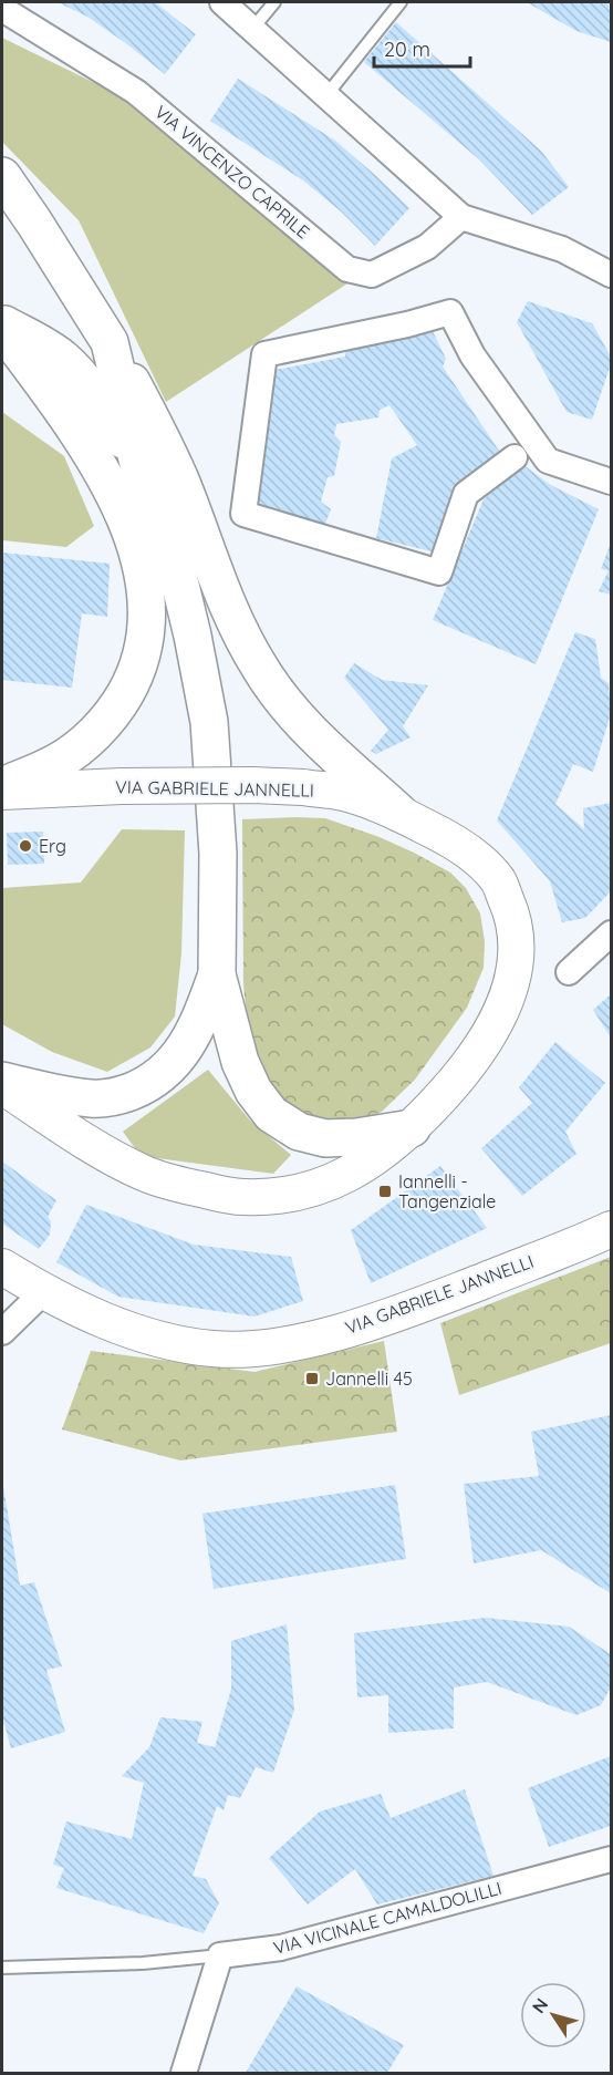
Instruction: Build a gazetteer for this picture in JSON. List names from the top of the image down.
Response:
{
  "streets": {
    "main road": ["VIA GABRIELE JANNELLI"],
    "street": ["VIA VINCENZO CAPRILE", "VIA VICINALE CAMALDOLILLI"]
  },
  "places": {
    "other": ["Erg"],
    "transit": ["Iannelli - Tangenziale", "Jannelli 45"]
  },
  "scale_bar": "20 m",
  "north": "top left"
}
